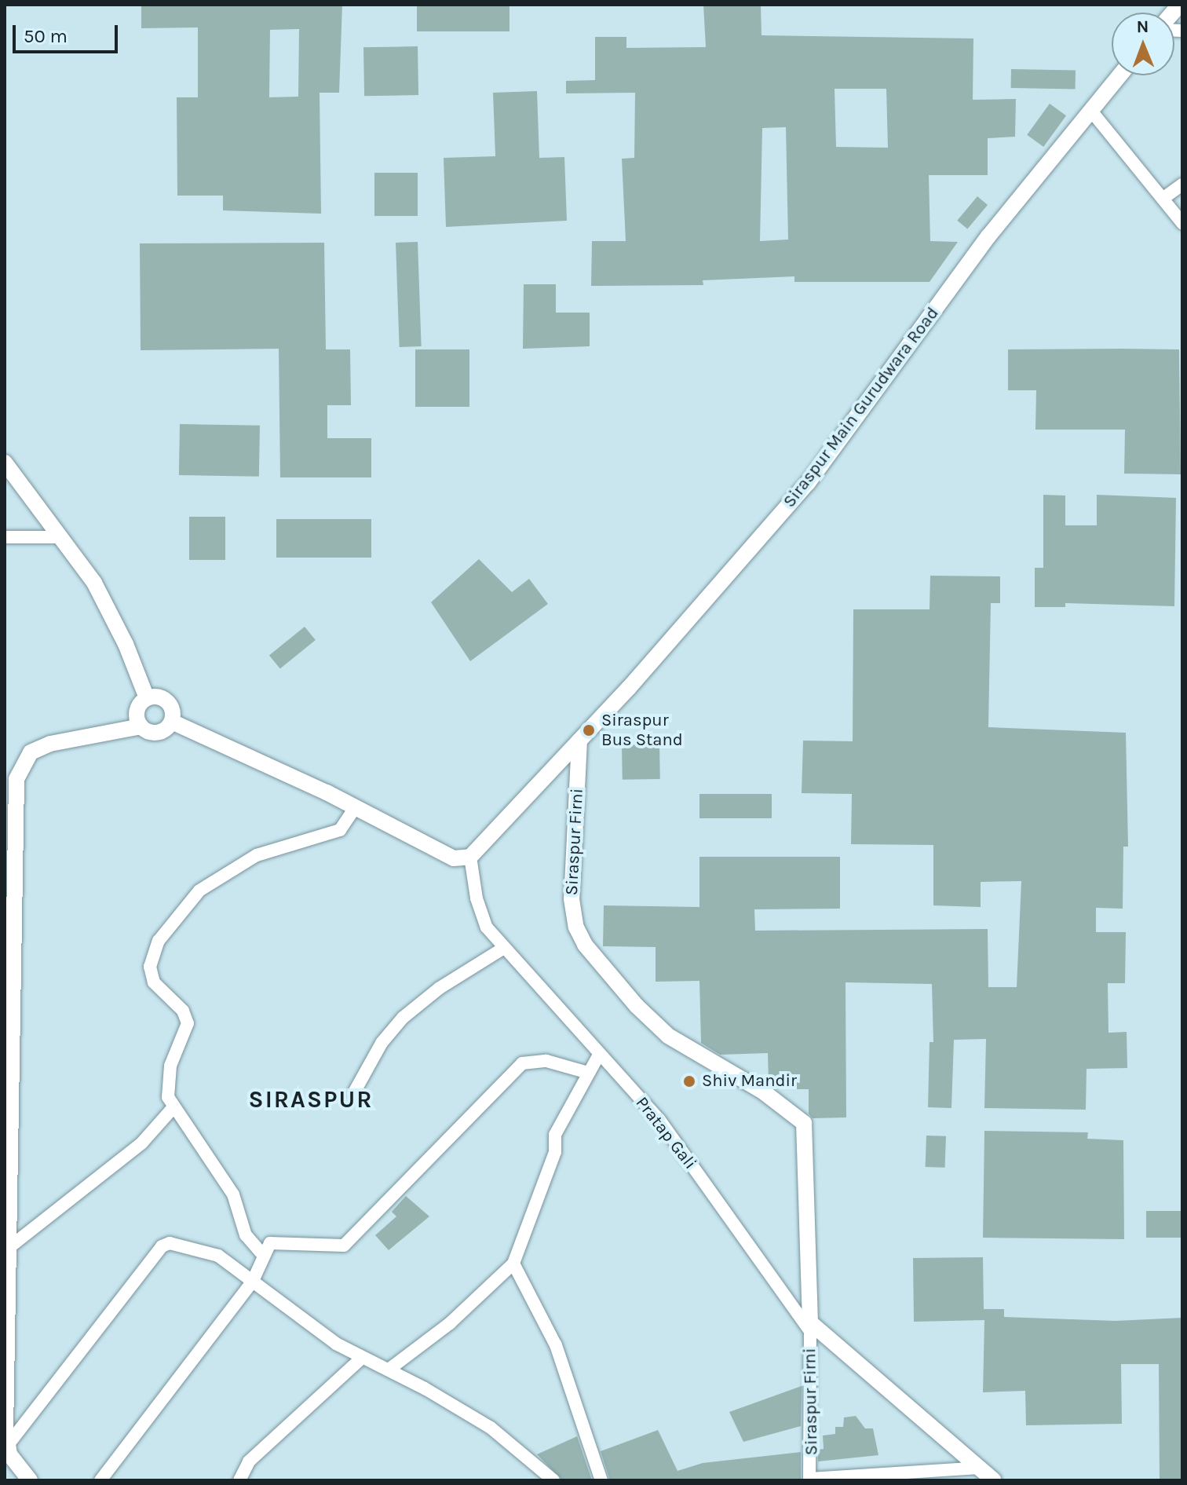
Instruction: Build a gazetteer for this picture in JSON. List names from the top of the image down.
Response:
{
  "streets": {
    "street": ["Siraspur Main Gurudwara Road", "Siraspur Firni", "Pratap Gali"]
  },
  "crossings": [
    ["Siraspur Main Gurudwara Road", "Siraspur Firni"],
    ["Siraspur Firni", "Pratap Gali"]
  ],
  "districts": ["SIRASPUR"],
  "places": ["Siraspur Bus Stand", "Shiv Mandir"],
  "scale_bar": "50 m",
  "north": "top"
}
